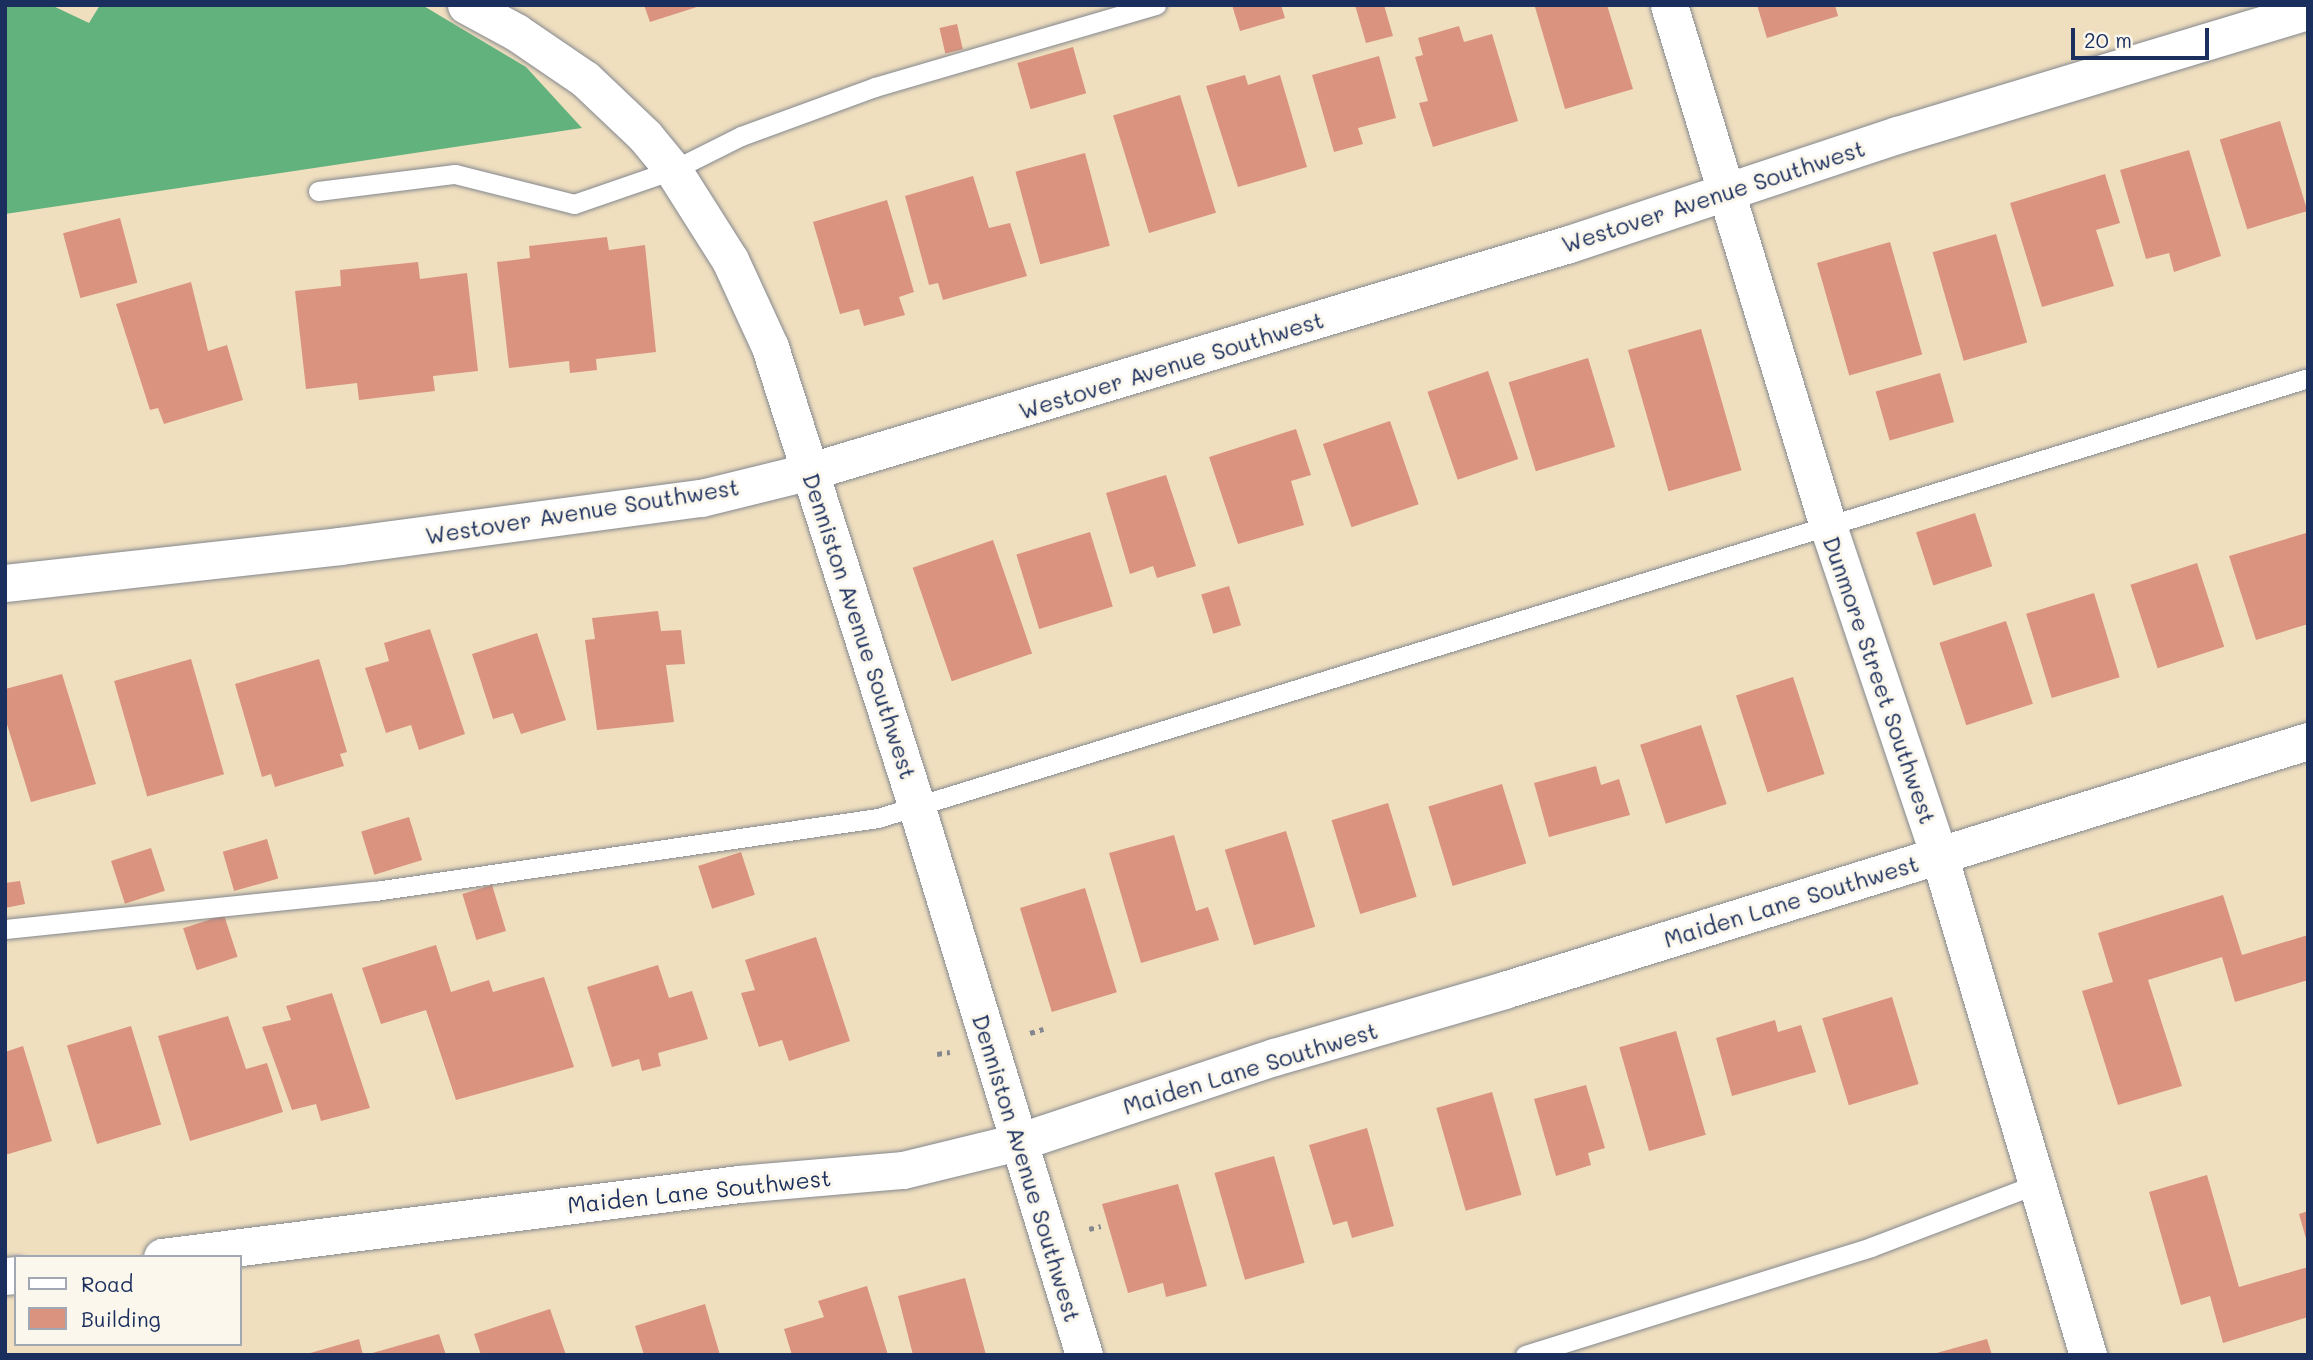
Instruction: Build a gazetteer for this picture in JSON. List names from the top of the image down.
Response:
{
  "streets": {
    "street": [
      "Westover Avenue Southwest",
      "Denniston Avenue Southwest",
      "Dunmore Street Southwest",
      "Maiden Lane Southwest"
    ]
  },
  "crossings": [
    ["Westover Avenue Southwest", "Denniston Avenue Southwest"],
    ["Westover Avenue Southwest", "Dunmore Street Southwest"],
    ["Denniston Avenue Southwest", "Maiden Lane Southwest"],
    ["Dunmore Street Southwest", "Maiden Lane Southwest"]
  ],
  "legend": ["Road", "Building"],
  "scale_bar": "20 m"
}
